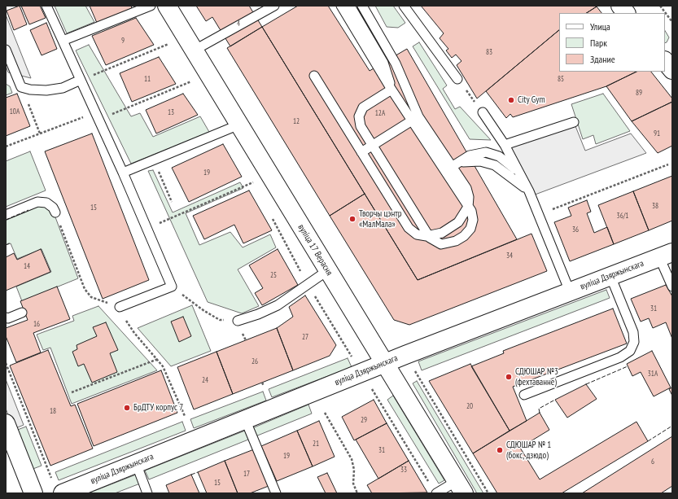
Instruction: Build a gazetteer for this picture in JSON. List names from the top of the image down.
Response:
{
  "streets": {
    "street": ["вуліца 17 Верасня", "вуліца Дзяржынскага"]
  },
  "crossings": [
    ["вуліца 17 Верасня", "вуліца Дзяржынскага"]
  ],
  "places": [
    "City Gym",
    "Творчы цэнтр «МалМала»",
    "СДЮШАР №3 (фехтаванне)",
    "БрДТУ корпус 7",
    "СДЮШАР № 1 (бокс, дзюдо)"
  ],
  "house_numbers": [
    "4",
    "9",
    "83",
    "11",
    "85",
    "89",
    "10А",
    "13",
    "12А",
    "12",
    "91",
    "19",
    "38",
    "15",
    "36/1",
    "36",
    "34",
    "14",
    "25",
    "31",
    "16",
    "27",
    "26",
    "31А",
    "24",
    "20",
    "18",
    "29",
    "21",
    "31",
    "19",
    "6",
    "33",
    "17",
    "15"
  ],
  "legend": ["Улица", "Парк", "Здание"]
}
